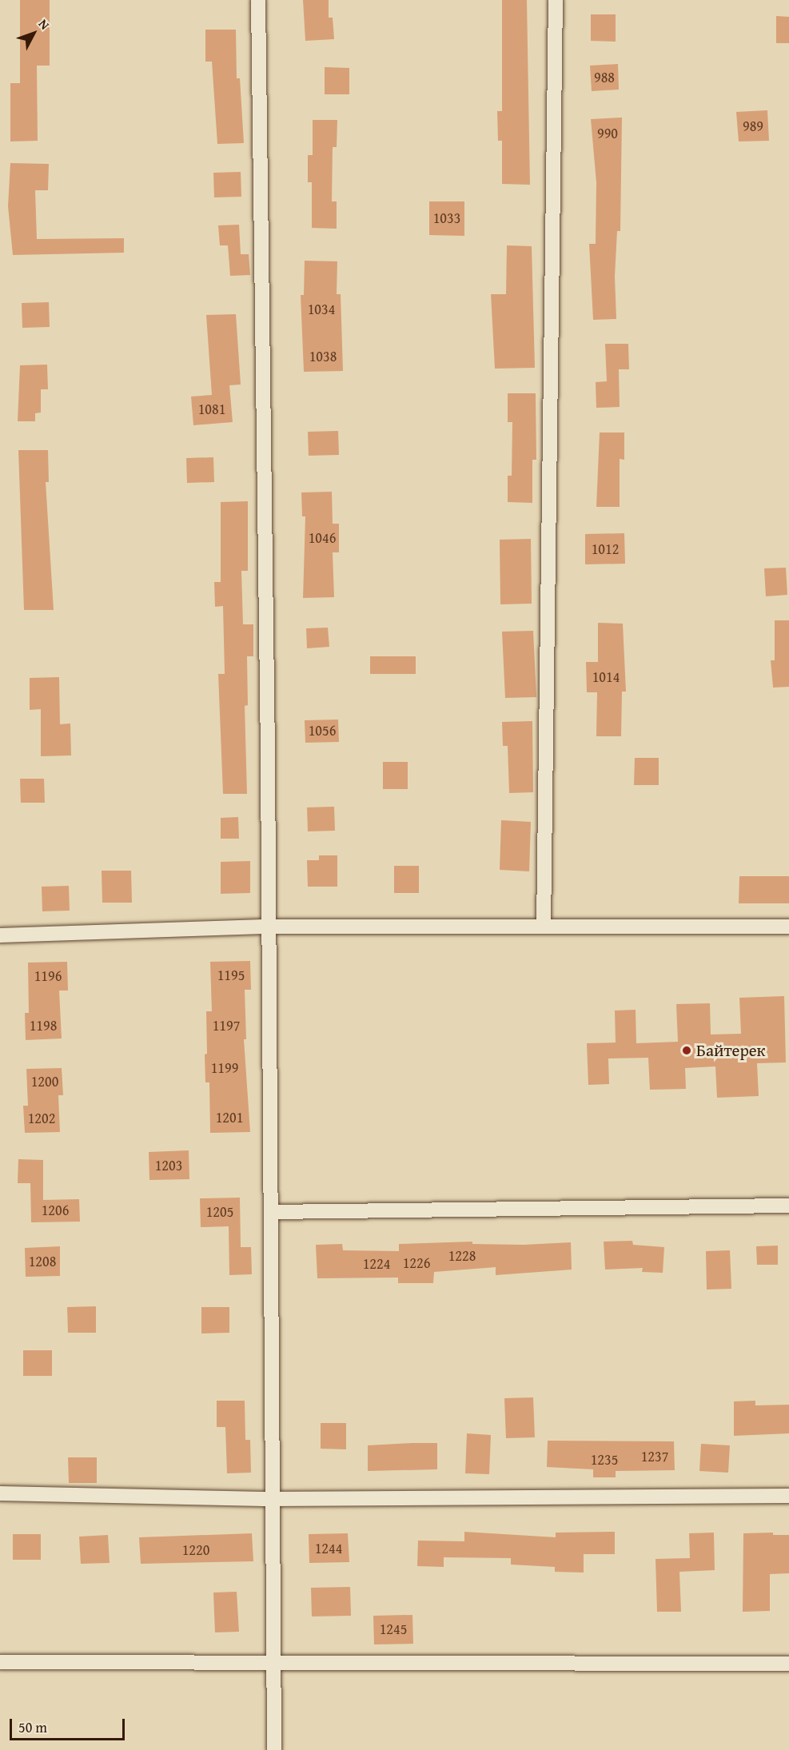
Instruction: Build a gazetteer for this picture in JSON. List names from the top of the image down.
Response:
{
  "places": ["Байтерек"],
  "house_numbers": [
    "988",
    "989",
    "990",
    "1033",
    "1034",
    "1038",
    "1081",
    "1046",
    "1012",
    "1014",
    "1056",
    "1195",
    "1196",
    "1198",
    "1197",
    "1199",
    "1200",
    "1201",
    "1202",
    "1203",
    "1206",
    "1205",
    "1228",
    "1208",
    "1226",
    "1224",
    "1237",
    "1235",
    "1244",
    "1220",
    "1245"
  ],
  "scale_bar": "50 m",
  "north": "top right"
}
